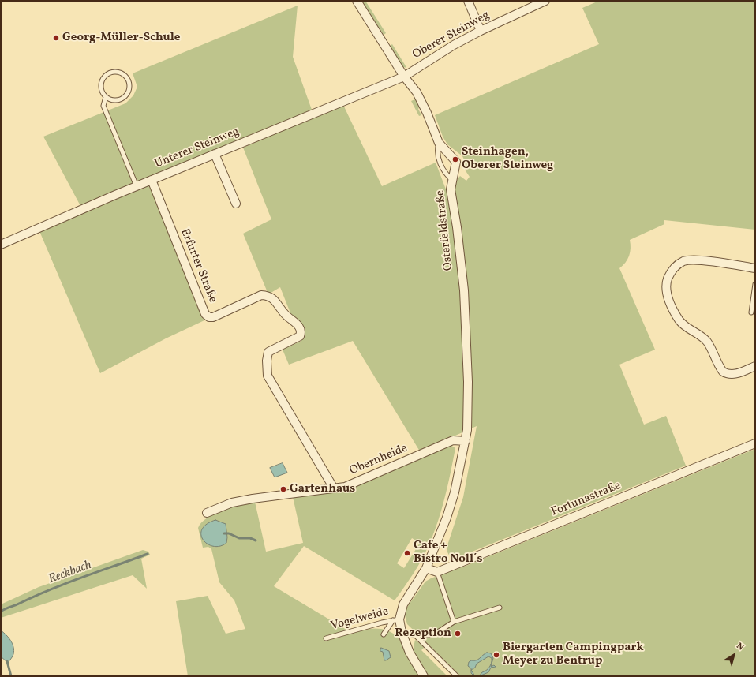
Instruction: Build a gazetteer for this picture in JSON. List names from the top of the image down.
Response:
{
  "streets": {
    "street": [
      "Oberer Steinweg",
      "Unterer Steinweg",
      "Osterfeldstraße",
      "Erfurter Straße",
      "Obernheide",
      "Fortunastraße"
    ],
    "lane": ["Vogelweide"]
  },
  "crossings": [
    ["Oberer Steinweg", "Unterer Steinweg"],
    ["Oberer Steinweg", "Osterfeldstraße"],
    ["Unterer Steinweg", "Osterfeldstraße"],
    ["Unterer Steinweg", "Erfurter Straße"],
    ["Osterfeldstraße", "Obernheide"],
    ["Osterfeldstraße", "Vogelweide"],
    ["Erfurter Straße", "Obernheide"]
  ],
  "water": ["Reckbach"],
  "places": [
    "Georg-Müller-Schule",
    "Steinhagen, Oberer Steinweg",
    "Gartenhaus",
    "Cafe + Bistro Noll´s",
    "Rezeption",
    "Biergarten Campingpark Meyer zu Bentrup"
  ],
  "north": "top right"
}
